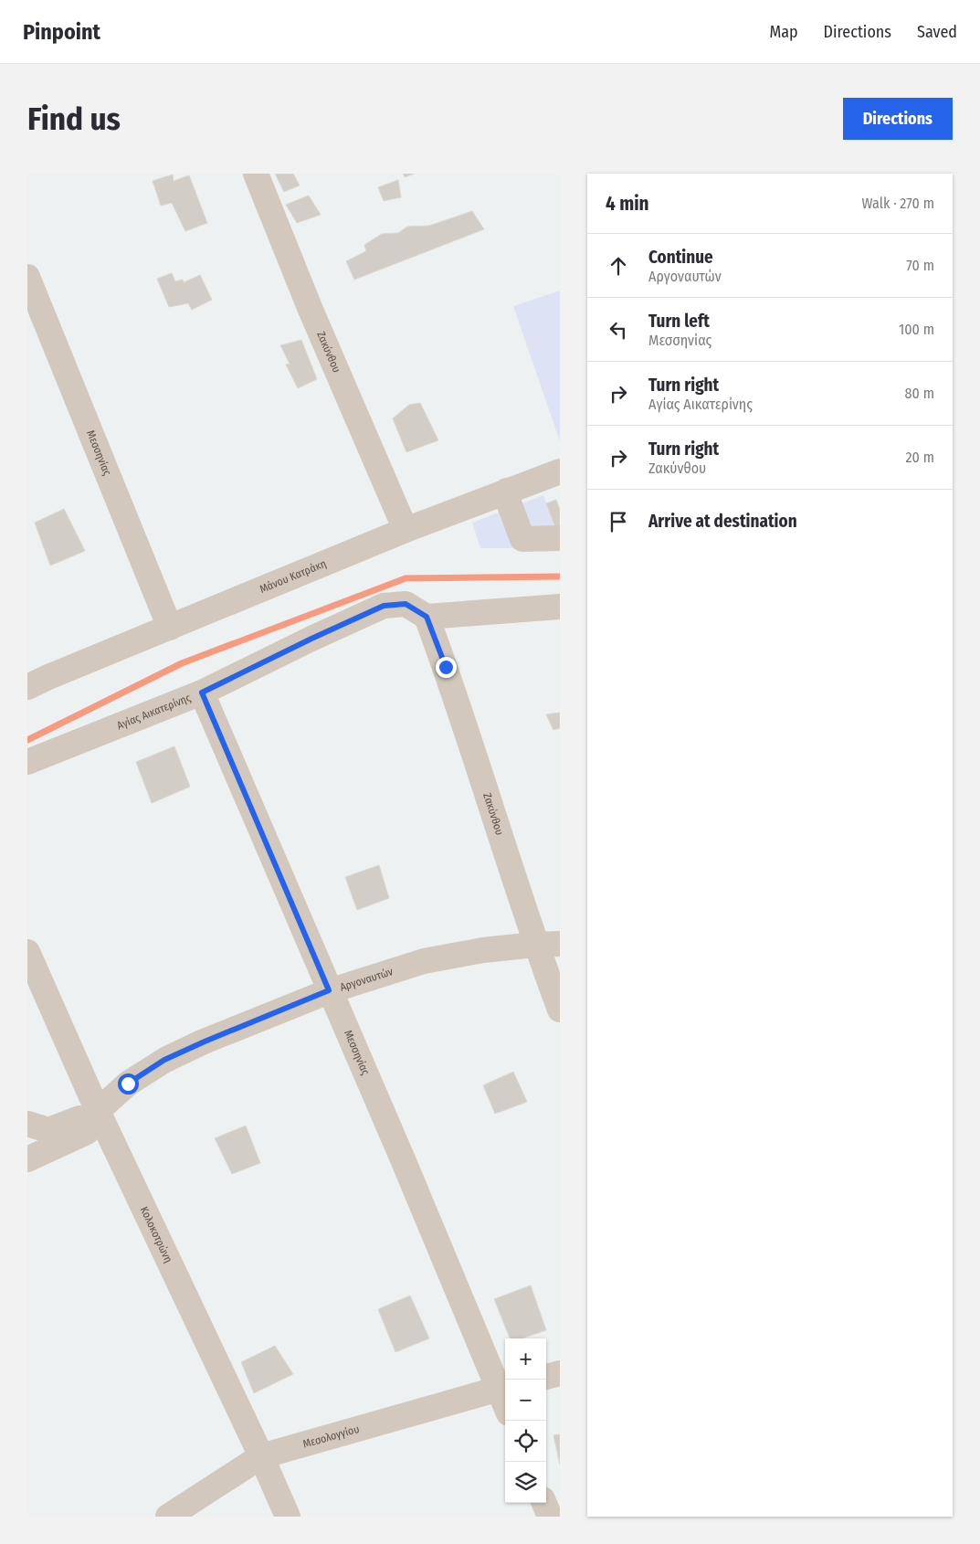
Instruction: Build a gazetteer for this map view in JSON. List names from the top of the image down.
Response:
{
  "streets": {
    "street": [
      "Ζακύνθου",
      "Μεσσηνίας",
      "Μάνου Κατράκη",
      "Αγίας Αικατερίνης",
      "Αργοναυτών",
      "Κολοκοτρώνη",
      "Μεσολογγίου"
    ]
  },
  "crossings": [
    ["Ζακύνθου", "Μάνου Κατράκη"],
    ["Ζακύνθου", "Αγίας Αικατερίνης"],
    ["Ζακύνθου", "Αργοναυτών"],
    ["Μεσσηνίας", "Μάνου Κατράκη"],
    ["Μεσσηνίας", "Αγίας Αικατερίνης"],
    ["Μεσσηνίας", "Αργοναυτών"],
    ["Μεσσηνίας", "Μεσολογγίου"],
    ["Αργοναυτών", "Κολοκοτρώνη"],
    ["Κολοκοτρώνη", "Μεσολογγίου"]
  ],
  "page": {
    "header": "Pinpoint",
    "nav": ["Map", "Directions", "Saved"],
    "buttons": "Directions",
    "title": "Find us",
    "heading": ["4 min", "Walk · 270 m"],
    "list": [
      ["Continue", "Αργοναυτών", "70 m"],
      ["Turn left", "Μεσσηνίας", "100 m"],
      ["Turn right", "Αγίας Αικατερίνης", "80 m"],
      ["Turn right", "Ζακύνθου", "20 m"],
      "Arrive at destination"
    ],
    "map_buttons": ["+", "−"]
  }
}
